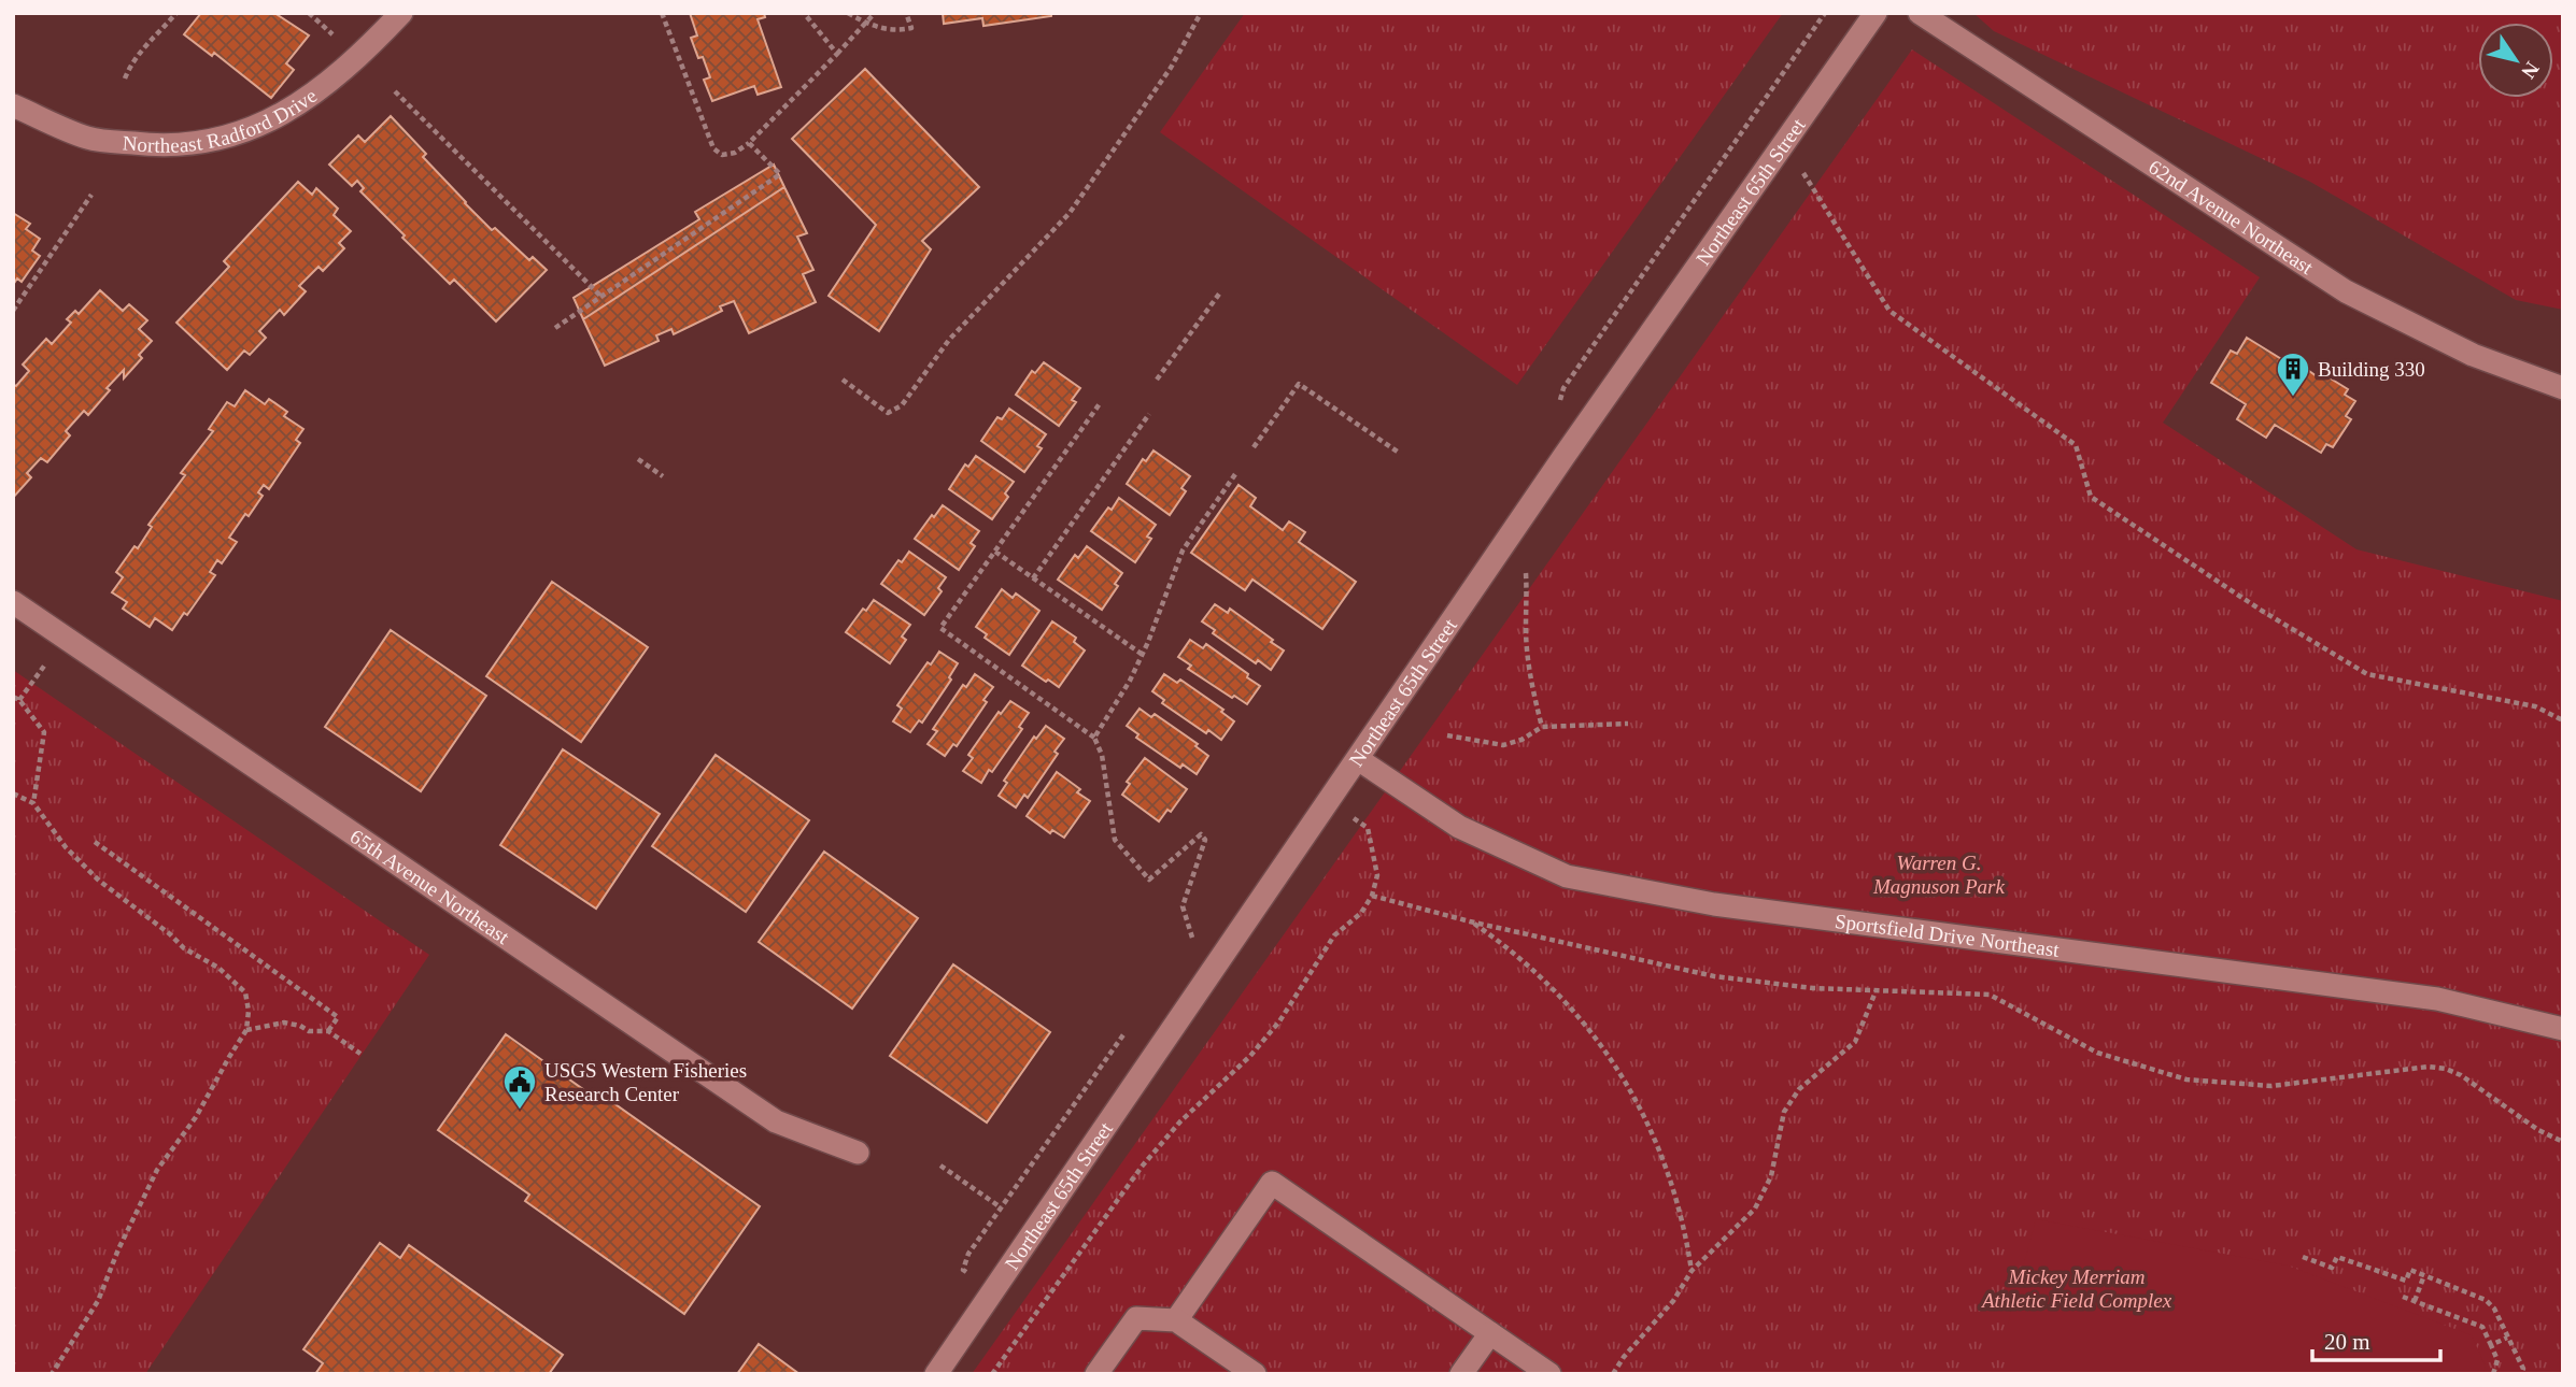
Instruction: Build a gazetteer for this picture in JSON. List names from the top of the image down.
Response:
{
  "streets": {
    "street": [
      "Northeast Radford Drive",
      "Northeast 65th Street",
      "62nd Avenue Northeast",
      "65th Avenue Northeast",
      "Sportsfield Drive Northeast"
    ]
  },
  "crossings": [
    ["Northeast 65th Street", "Sportsfield Drive Northeast"]
  ],
  "parks": ["Warren G. Magnuson Park", "Mickey Merriam Athletic Field Complex"],
  "places": {
    "building": ["Building 330"],
    "public building": ["USGS Western Fisheries Research Center"]
  },
  "scale_bar": "20 m",
  "north": "bottom right"
}
